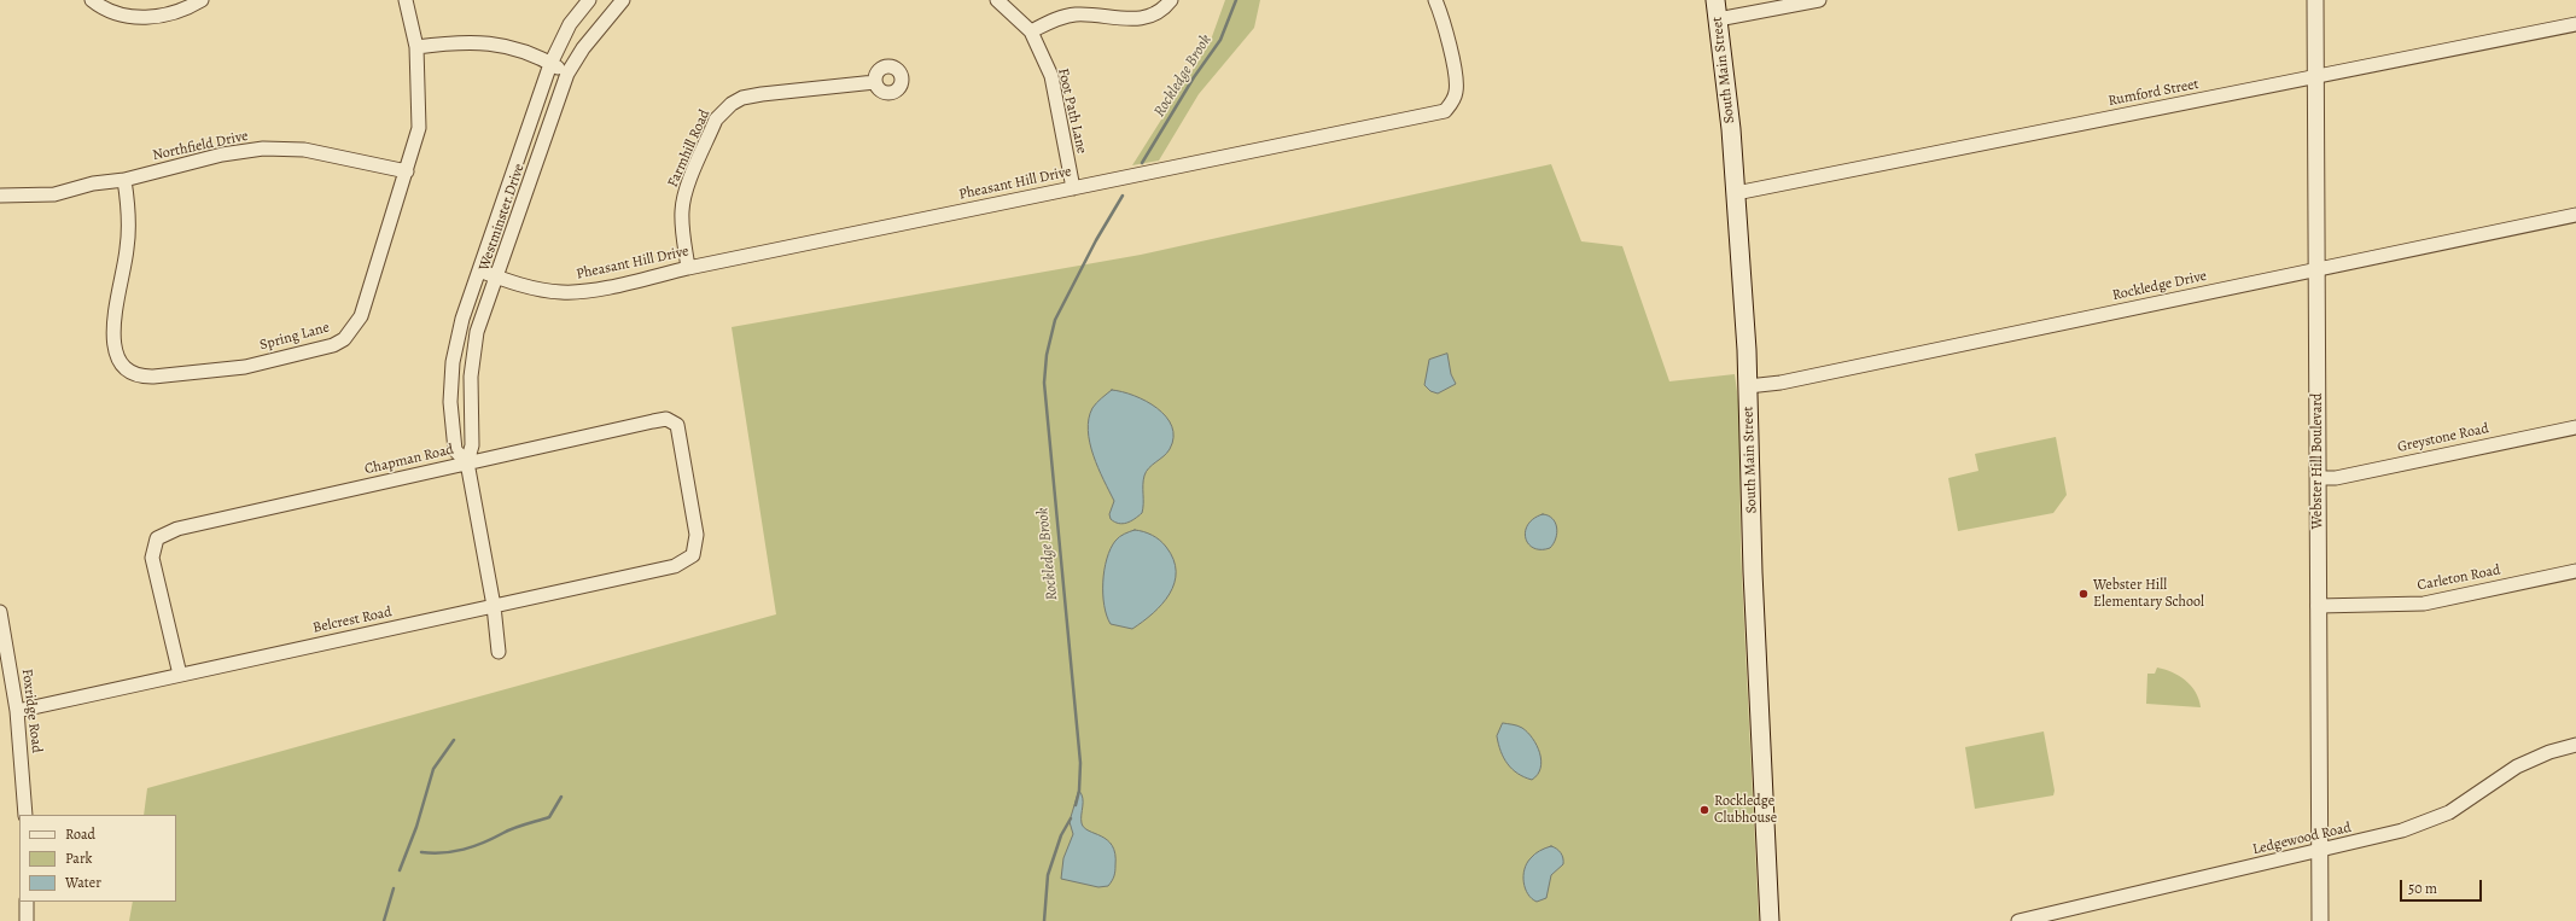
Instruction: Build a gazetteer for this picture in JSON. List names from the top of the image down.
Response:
{
  "streets": {
    "main road": ["South Main Street"],
    "street": [
      "Rumford Street",
      "Foot Path Lane",
      "Northfield Drive",
      "Farmhill Road",
      "Pheasant Hill Drive",
      "Westminster Drive",
      "Rockledge Drive",
      "Spring Lane",
      "Greystone Road",
      "Chapman Road",
      "Webster Hill Boulevard",
      "Carleton Road",
      "Belcrest Road",
      "Foxridge Road",
      "Ledgewood Road"
    ]
  },
  "crossings": [
    ["South Main Street", "Rumford Street"],
    ["South Main Street", "Rockledge Drive"],
    ["Rumford Street", "Webster Hill Boulevard"],
    ["Foot Path Lane", "Pheasant Hill Drive"],
    ["Northfield Drive", "Spring Lane"],
    ["Farmhill Road", "Pheasant Hill Drive"],
    ["Pheasant Hill Drive", "Westminster Drive"],
    ["Westminster Drive", "Chapman Road"],
    ["Westminster Drive", "Belcrest Road"],
    ["Rockledge Drive", "Webster Hill Boulevard"],
    ["Greystone Road", "Webster Hill Boulevard"],
    ["Chapman Road", "Belcrest Road"],
    ["Webster Hill Boulevard", "Carleton Road"],
    ["Webster Hill Boulevard", "Ledgewood Road"],
    ["Belcrest Road", "Foxridge Road"]
  ],
  "water": ["Rockledge Brook"],
  "places": ["Webster Hill Elementary School", "Rockledge Clubhouse"],
  "legend": ["Road", "Park", "Water"],
  "scale_bar": "50 m"
}
